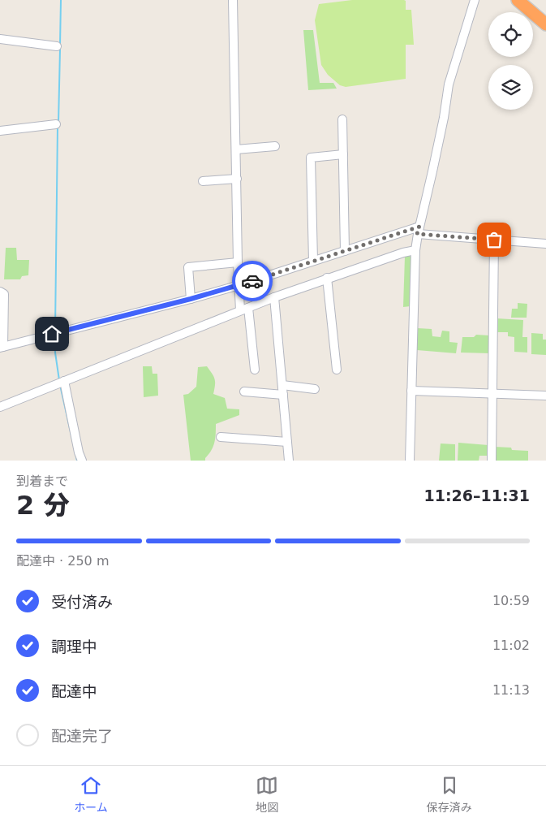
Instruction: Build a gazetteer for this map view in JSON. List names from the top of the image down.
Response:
{
  "page": {
    "heading": ["2 分", "到着まで", "11:26–11:31"],
    "bar": "配達中 · 250 m",
    "list": [
      ["受付済み", "10:59"],
      ["調理中", "11:02"],
      ["配達中", "11:13"],
      "配達完了"
    ],
    "tabs": ["ホーム", "地図", "保存済み"]
  }
}
